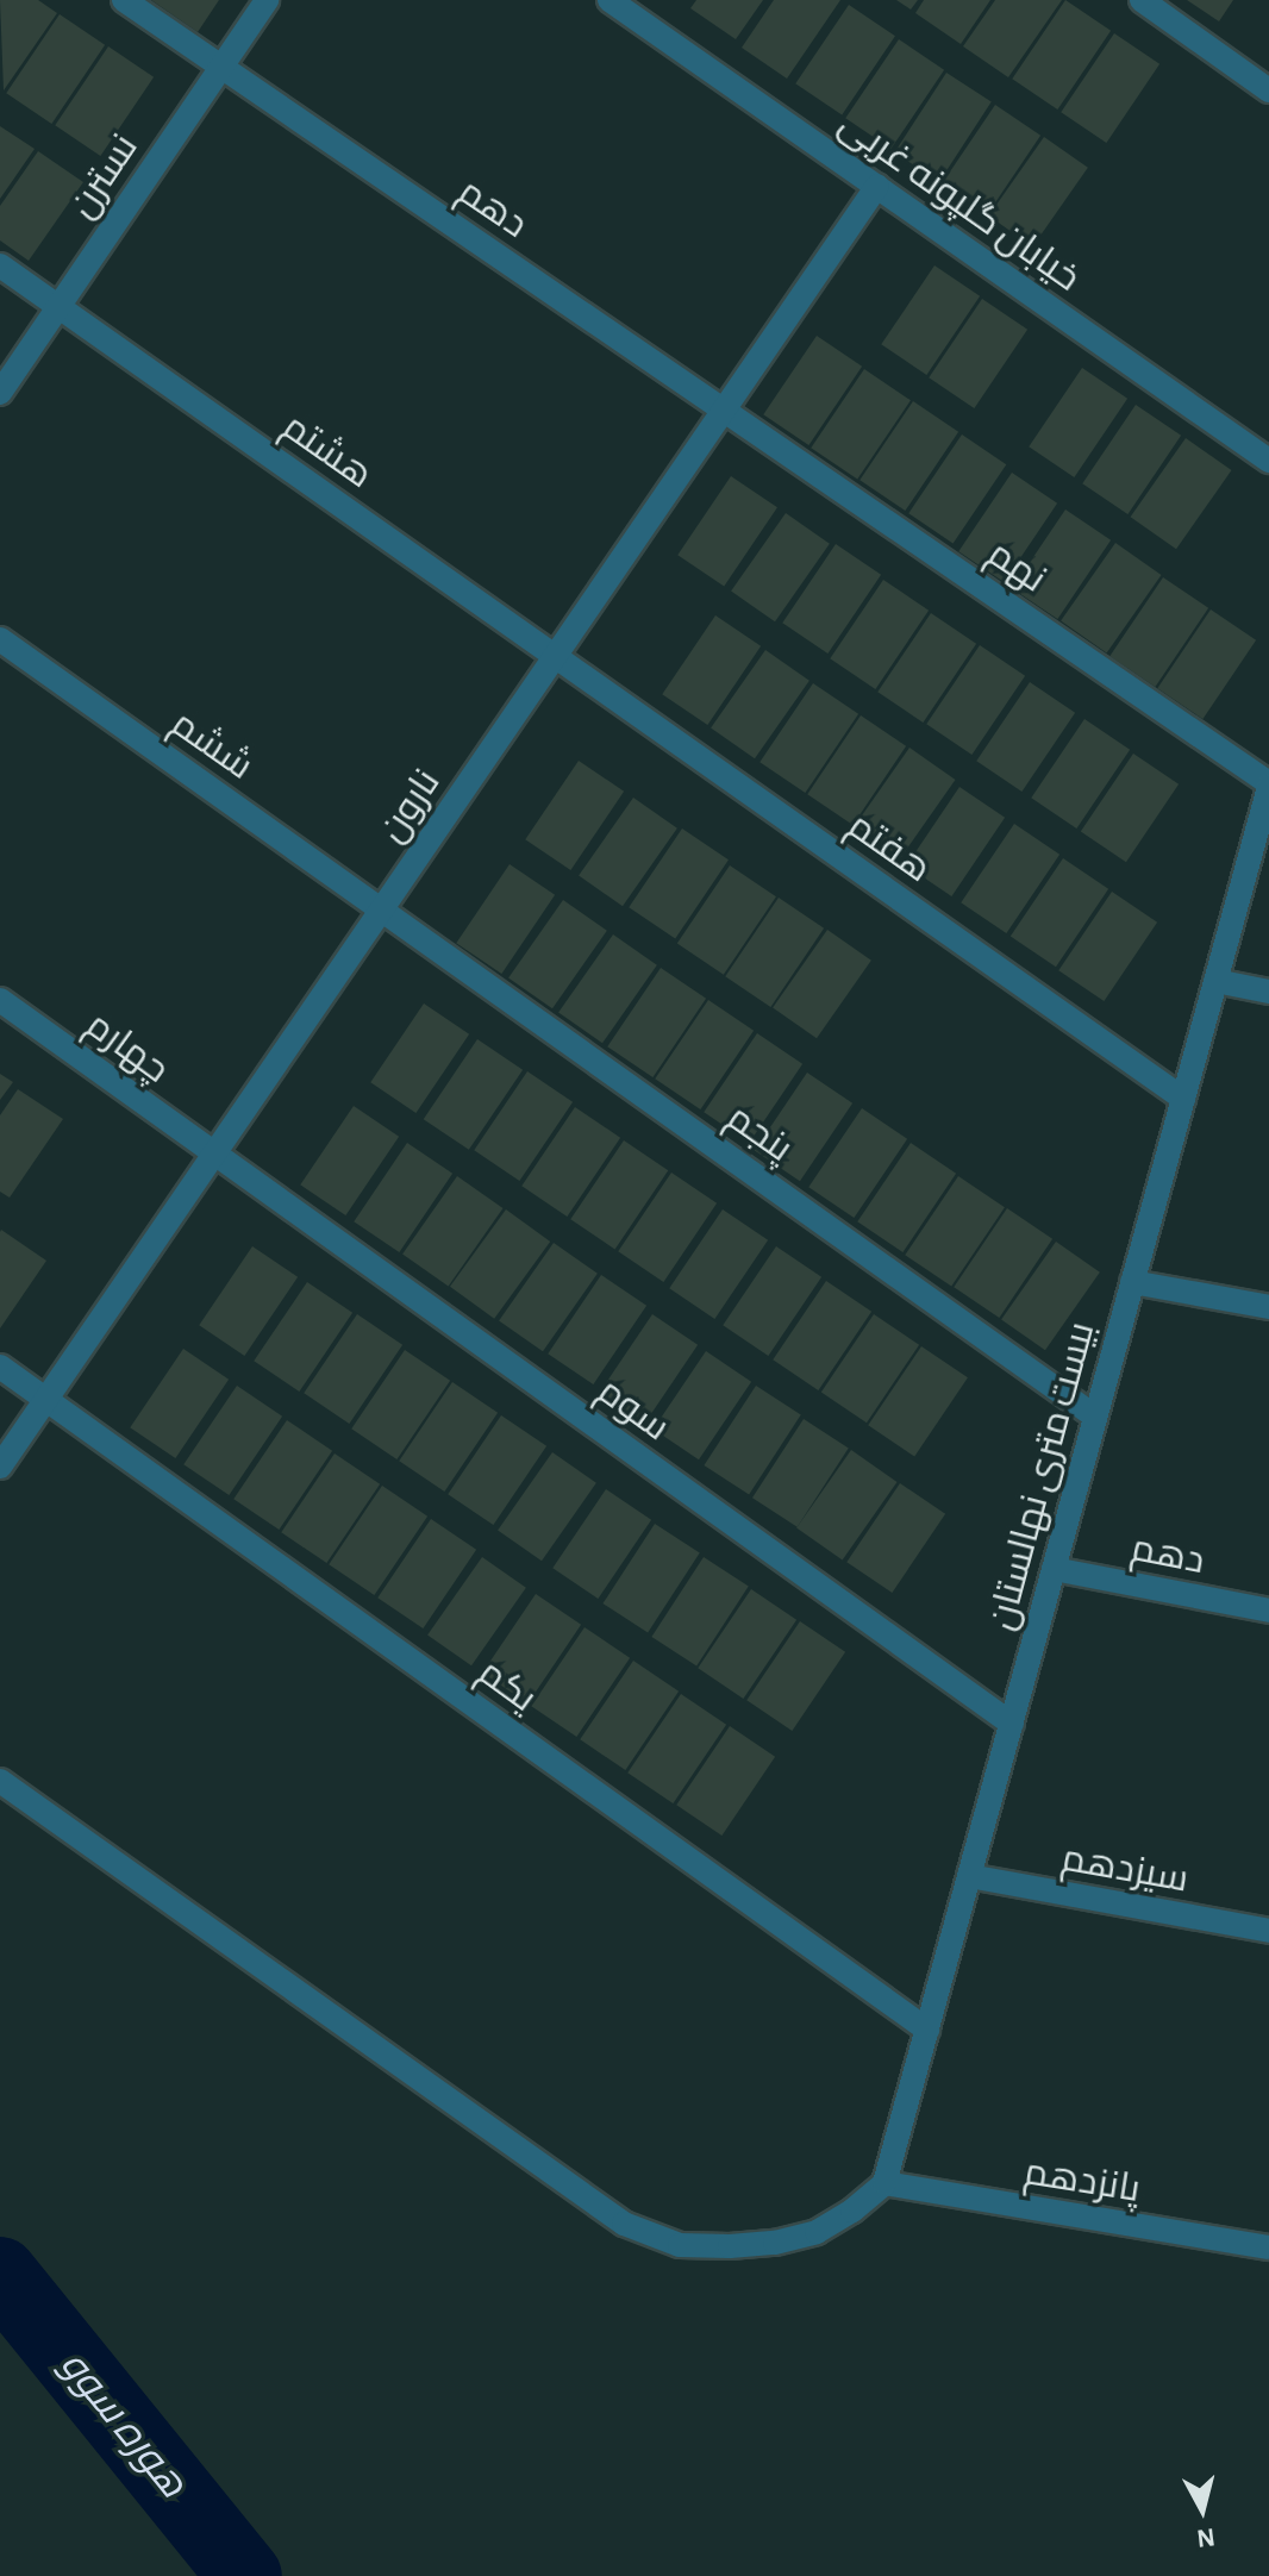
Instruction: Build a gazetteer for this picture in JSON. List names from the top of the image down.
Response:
{
  "streets": {
    "street": [
      "نسترن",
      "خیابان گلپونه غربی",
      "دهم",
      "هشتم",
      "نهم",
      "ششم",
      "نارون",
      "هفتم",
      "چهارم",
      "پنجم",
      "سوم",
      "بیست متری نهالستان",
      "یکم",
      "سیزدهم",
      "پانزدهم"
    ]
  },
  "crossings": [
    ["نسترن", "دهم"],
    ["نسترن", "هشتم"],
    ["خیابان گلپونه غربی", "نارون"],
    ["دهم", "نهم"],
    ["دهم", "نارون"],
    ["دهم", "بیست متری نهالستان"],
    ["هشتم", "نارون"],
    ["هشتم", "هفتم"],
    ["نهم", "نارون"],
    ["نهم", "بیست متری نهالستان"],
    ["ششم", "نارون"],
    ["ششم", "پنجم"],
    ["نارون", "هفتم"],
    ["نارون", "چهارم"],
    ["نارون", "پنجم"],
    ["نارون", "سوم"],
    ["نارون", "یکم"],
    ["هفتم", "بیست متری نهالستان"],
    ["چهارم", "سوم"],
    ["پنجم", "بیست متری نهالستان"],
    ["سوم", "بیست متری نهالستان"],
    ["بیست متری نهالستان", "یکم"],
    ["بیست متری نهالستان", "سیزدهم"],
    ["بیست متری نهالستان", "پانزدهم"]
  ],
  "water": ["هوره سوو"],
  "north": "bottom"
}
